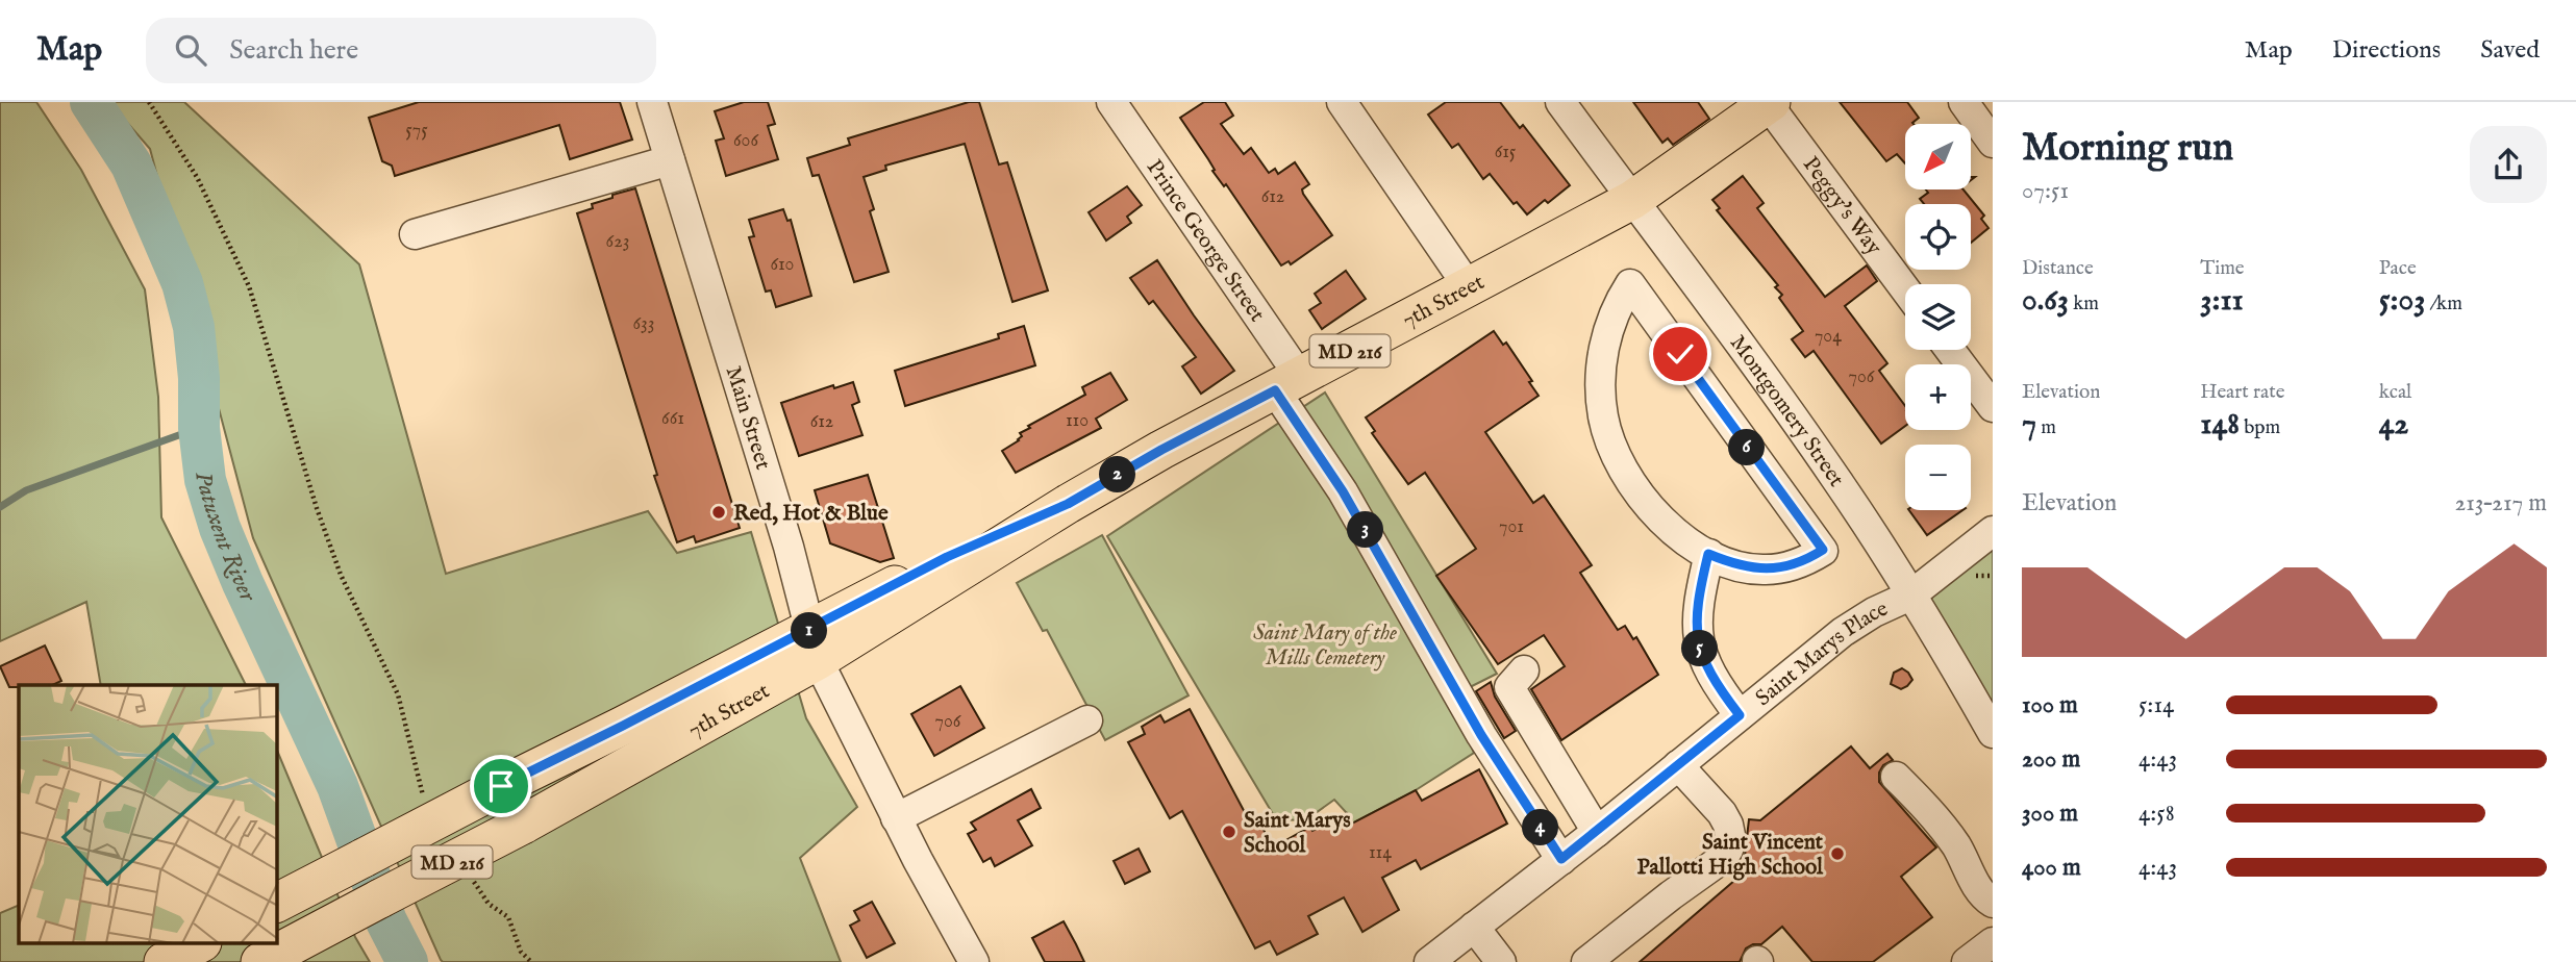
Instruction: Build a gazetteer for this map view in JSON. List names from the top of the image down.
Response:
{
  "streets": {
    "main road": ["7th Street", "MD 216"],
    "street": [
      "Peggy's Way",
      "Prince George Street",
      "Montgomery Street",
      "Main Street",
      "Saint Marys Place"
    ]
  },
  "crossings": [
    ["Peggy's Way", "7th Street"],
    ["Prince George Street", "7th Street"],
    ["Prince George Street", "Saint Marys Place"],
    ["7th Street", "Montgomery Street"],
    ["7th Street", "Main Street"],
    ["Montgomery Street", "Saint Marys Place"]
  ],
  "water": ["Patuxent River"],
  "parks": ["Saint Mary of the Mills Cemetery"],
  "places": ["Red, Hot & Blue", "Saint Marys School", "Saint Vincent Pallotti High School"],
  "house_numbers": [
    "575",
    "606",
    "615",
    "612",
    "623",
    "610",
    "633",
    "704",
    "706",
    "661",
    "110",
    "612",
    "701",
    "706",
    "114"
  ],
  "north": "bottom left",
  "page": {
    "header": "Map",
    "search": "Search here",
    "nav": ["Map", "Directions", "Saved"],
    "heading": ["Morning run", "07:51"],
    "map_buttons": ["+", "−"],
    "stats": [
      ["Distance", "0.63 km"],
      ["Time", "3:11"],
      ["Pace", "5:03 /km"],
      ["Elevation", "7 m"],
      ["Heart rate", "148 bpm"],
      ["kcal", "42"]
    ],
    "pins": [
      "6",
      "2",
      "3",
      "1",
      "5",
      "4"
    ],
    "chart": ["Elevation", "213–217 m"],
    "list": [
      {
        "name": "100 m",
        "note": "5:14"
      },
      {
        "name": "200 m",
        "note": "4:43"
      },
      {
        "name": "300 m",
        "note": "4:58"
      },
      {
        "name": "400 m",
        "note": "4:43"
      }
    ]
  }
}
